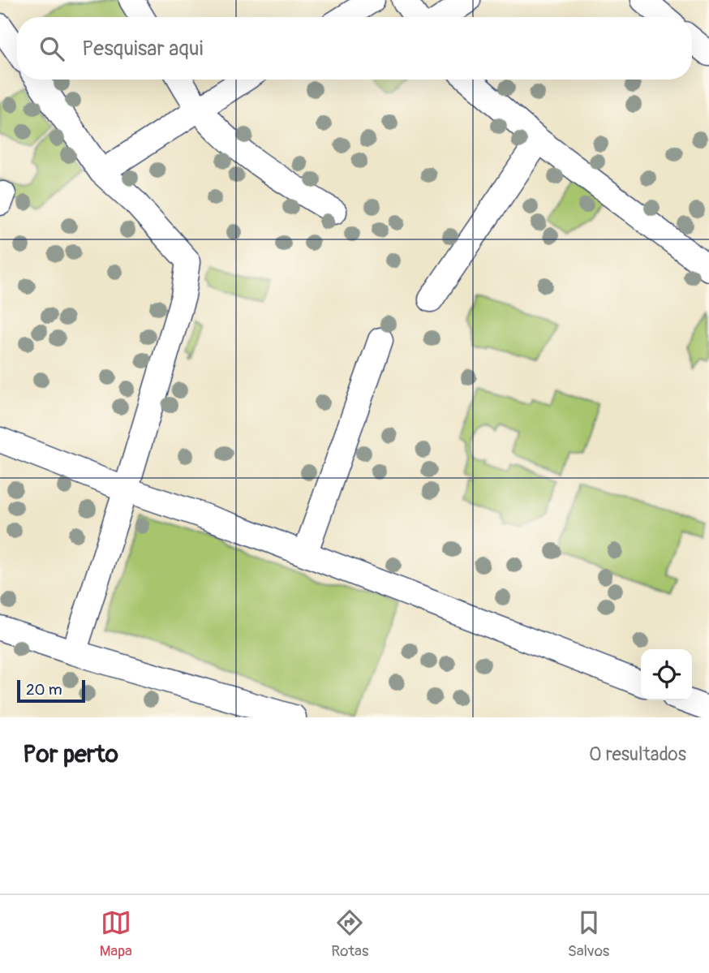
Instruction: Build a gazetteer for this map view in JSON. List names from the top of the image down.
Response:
{
  "scale_bar": "20 m",
  "page": {
    "search": "Pesquisar aqui",
    "scale": "20 m",
    "heading": ["Por perto", "0 resultados"],
    "nav": ["Mapa", "Rotas", "Salvos"]
  }
}
